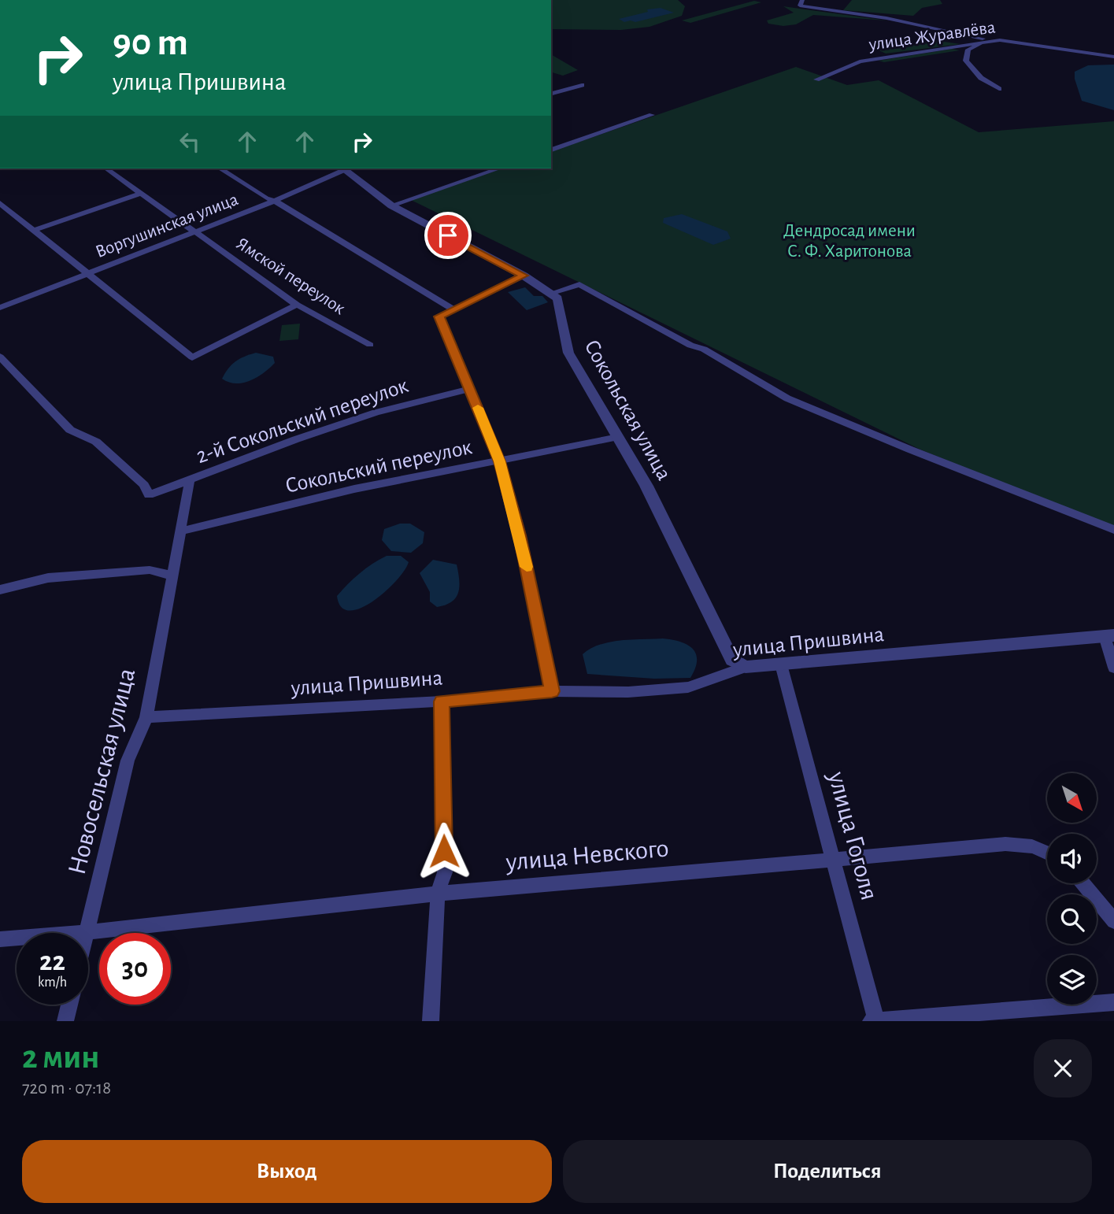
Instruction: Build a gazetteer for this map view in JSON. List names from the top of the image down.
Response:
{
  "streets": {
    "street": [
      "улица Журавлёва",
      "Воргушинская улица",
      "Ямской переулок",
      "Сокольская улица",
      "2-й Сокольский переулок",
      "Сокольский переулок",
      "улица Пришвина",
      "Новосельская улица",
      "улица Гоголя",
      "улица Невского"
    ]
  },
  "crossings": [
    ["Воргушинская улица", "Ямской переулок"],
    ["Воргушинская улица", "Сокольская улица"],
    ["Сокольская улица", "Сокольский переулок"],
    ["Сокольская улица", "улица Пришвина"],
    ["2-й Сокольский переулок", "Новосельская улица"],
    ["Сокольский переулок", "Новосельская улица"],
    ["улица Пришвина", "Новосельская улица"],
    ["улица Пришвина", "улица Гоголя"],
    ["Новосельская улица", "улица Невского"],
    ["улица Гоголя", "улица Невского"]
  ],
  "parks": ["Дендросад имени С. Ф. Харитонова"],
  "north": "bottom right",
  "page": {
    "turn": ["90 m", "улица Пришвина"],
    "speed": "22 km/h",
    "limit": "30",
    "heading": ["2 мин", "720 m · 07:18"],
    "buttons": ["Выход", "Поделиться"]
  }
}
